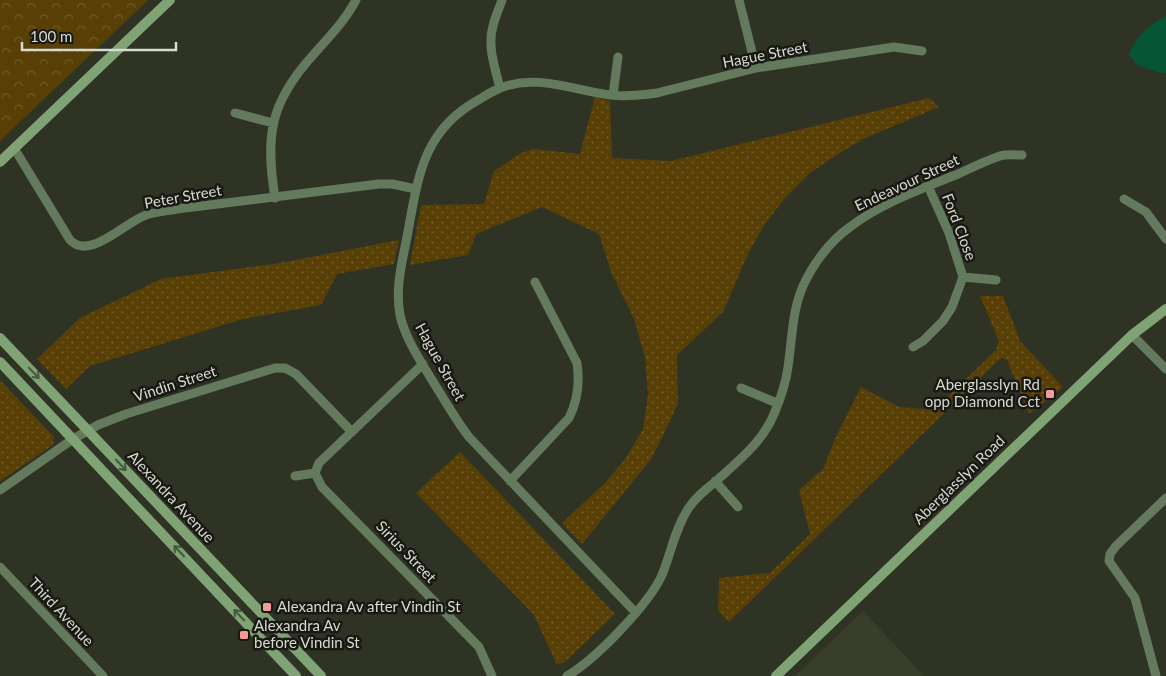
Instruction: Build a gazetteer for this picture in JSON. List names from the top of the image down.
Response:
{
  "streets": {
    "main road": ["Aberglasslyn Road", "Alexandra Avenue"],
    "street": [
      "Hague Street",
      "Endeavour Street",
      "Peter Street",
      "Ford Close",
      "Vindin Street",
      "Sirius Street",
      "Third Avenue"
    ]
  },
  "crossings": [
    ["Hague Street", "Endeavour Street"],
    ["Hague Street", "Peter Street"],
    ["Endeavour Street", "Ford Close"],
    ["Vindin Street", "Alexandra Avenue"]
  ],
  "places": {
    "transit": ["Aberglasslyn Rd opp Diamond Cct", "Alexandra Av after Vindin St", "Alexandra Av before Vindin St"]
  },
  "scale_bar": "100 m"
}
